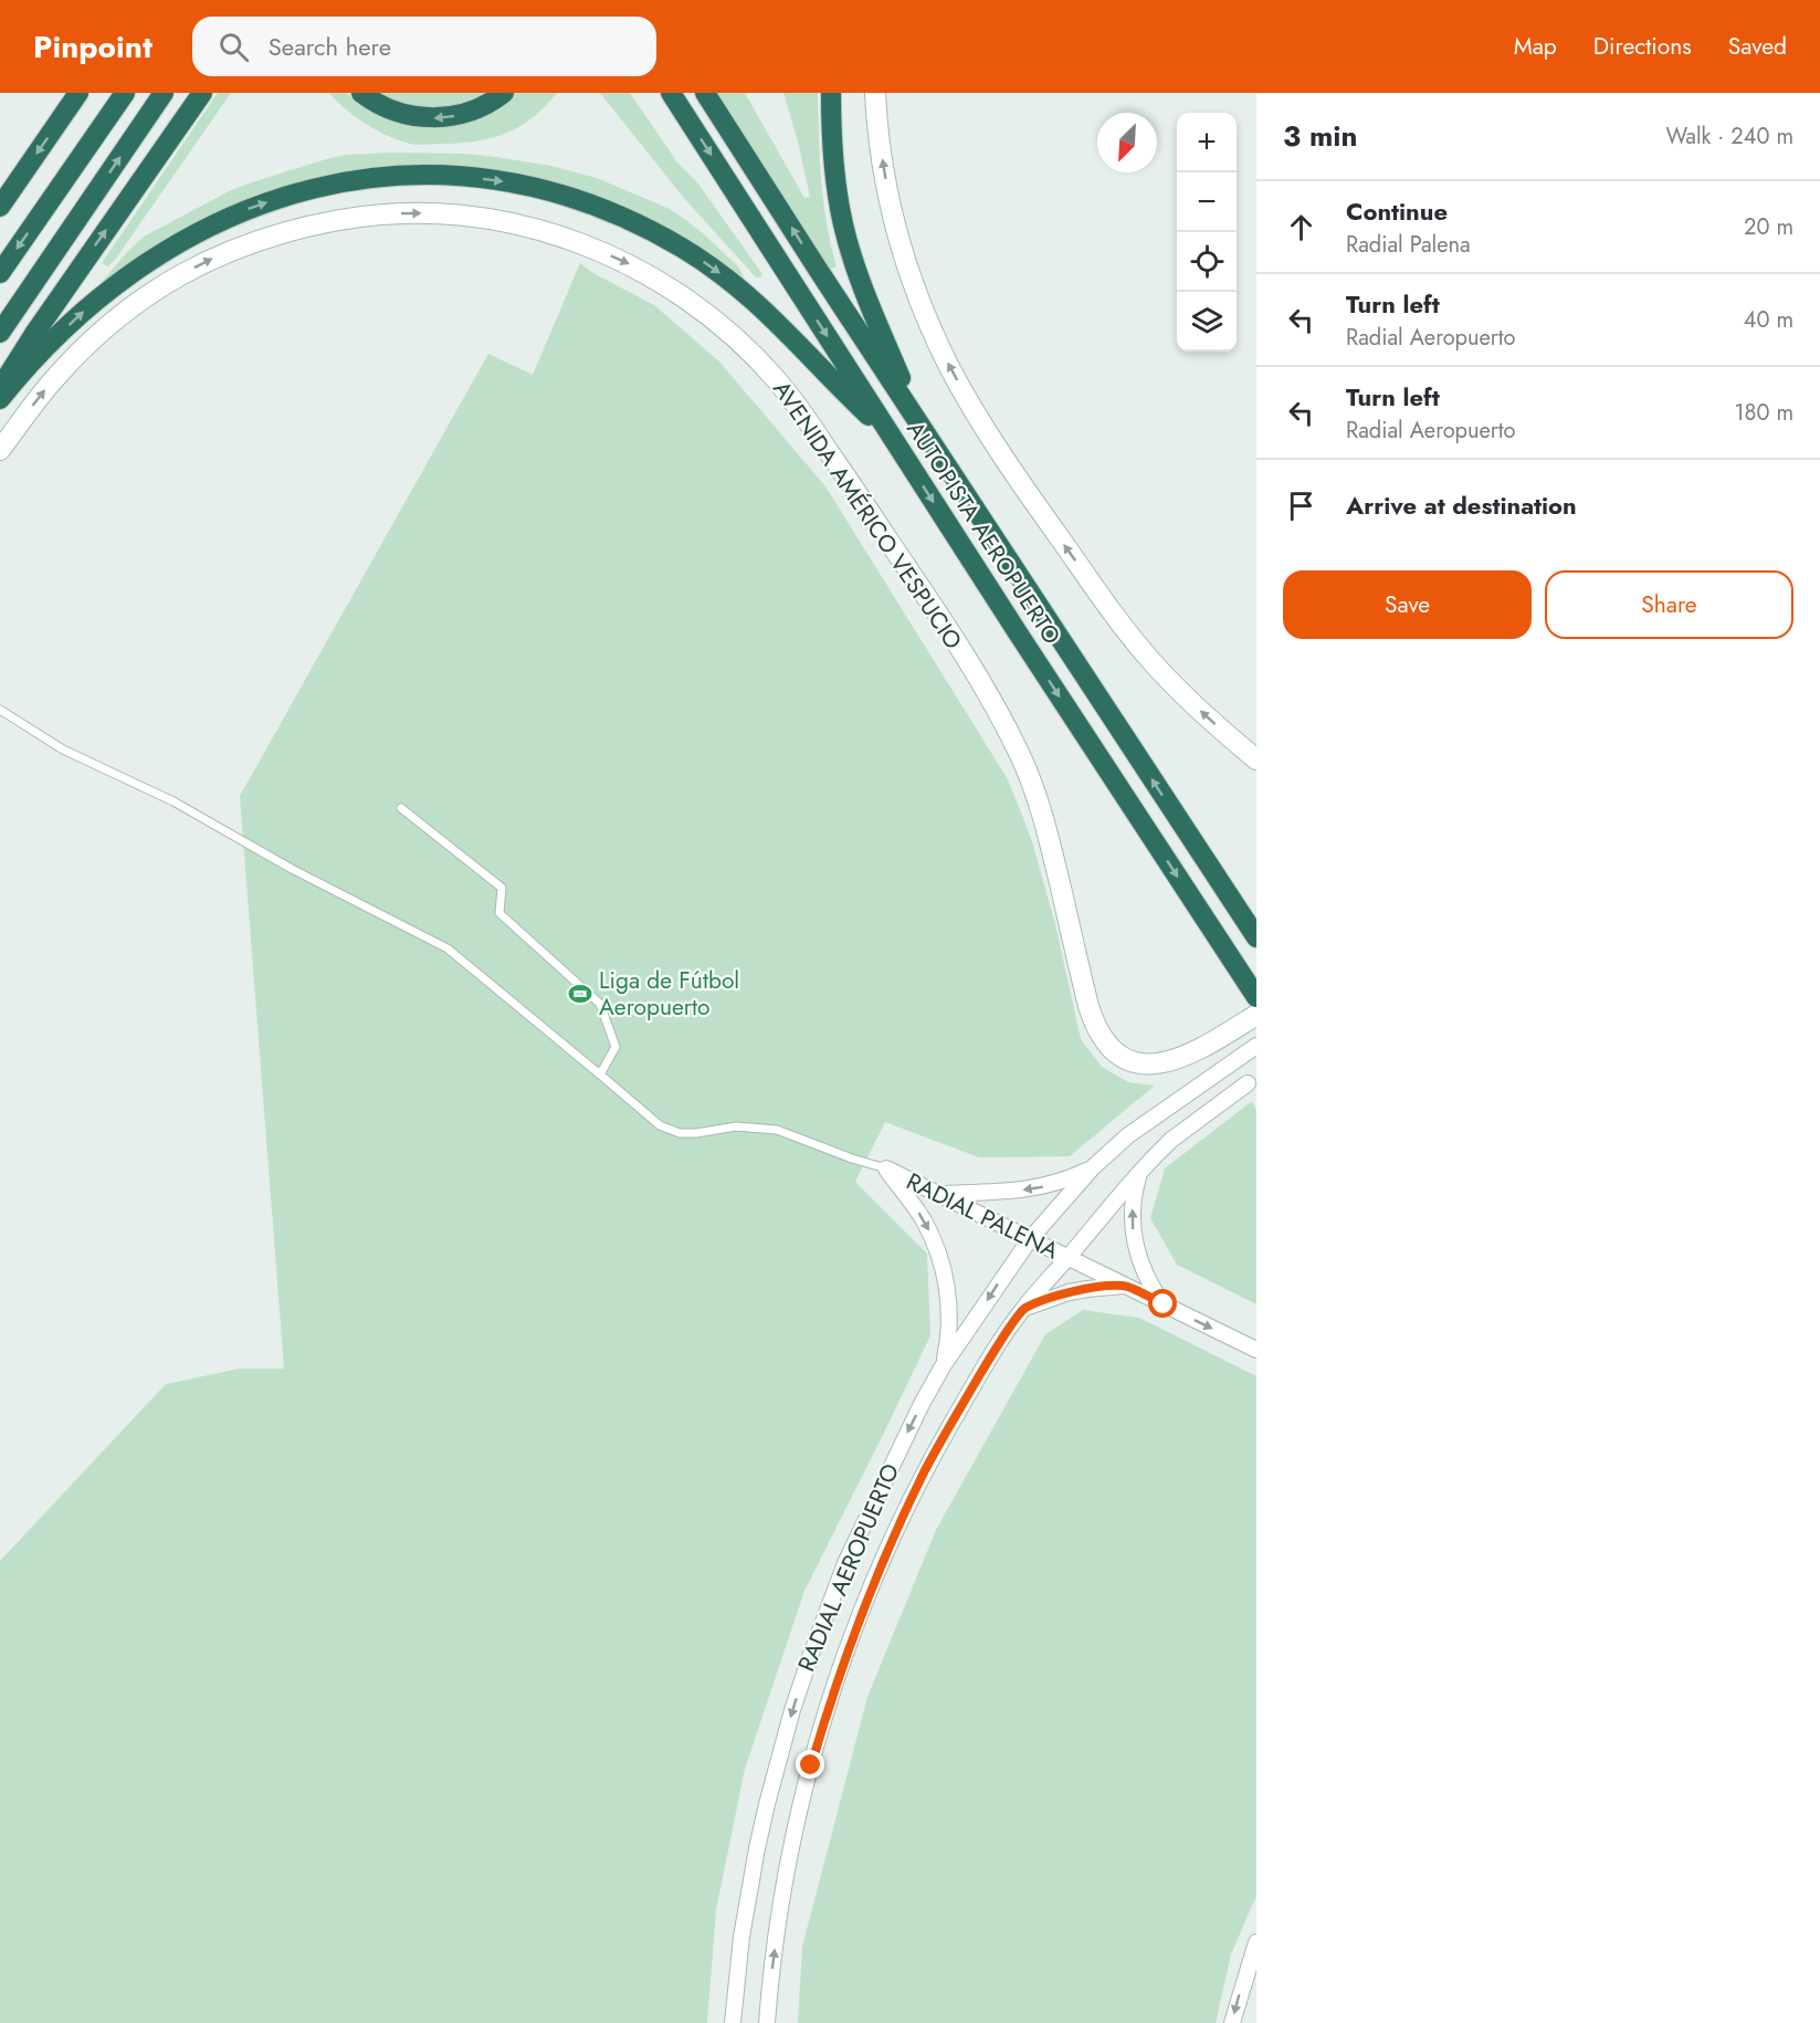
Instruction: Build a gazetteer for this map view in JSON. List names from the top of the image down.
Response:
{
  "streets": {
    "highway": ["AUTOPISTA AEROPUERTO"],
    "street": ["AVENIDA AMÉRICO VESPUCIO", "RADIAL PALENA", "RADIAL AEROPUERTO"]
  },
  "crossings": [
    ["RADIAL PALENA", "RADIAL AEROPUERTO"]
  ],
  "one_way": ["RADIAL PALENA"],
  "places": {
    "sports": ["Liga de Fútbol Aeropuerto"]
  },
  "north": "bottom left",
  "page": {
    "header": "Pinpoint",
    "search": "Search here",
    "nav": ["Map", "Directions", "Saved"],
    "heading": ["3 min", "Walk · 240 m"],
    "map_buttons": ["+", "−"],
    "list": [
      ["Continue", "Radial Palena", "20 m"],
      ["Turn left", "Radial Aeropuerto", "40 m"],
      ["Turn left", "Radial Aeropuerto", "180 m"],
      "Arrive at destination"
    ],
    "buttons": ["Save", "Share"]
  }
}
